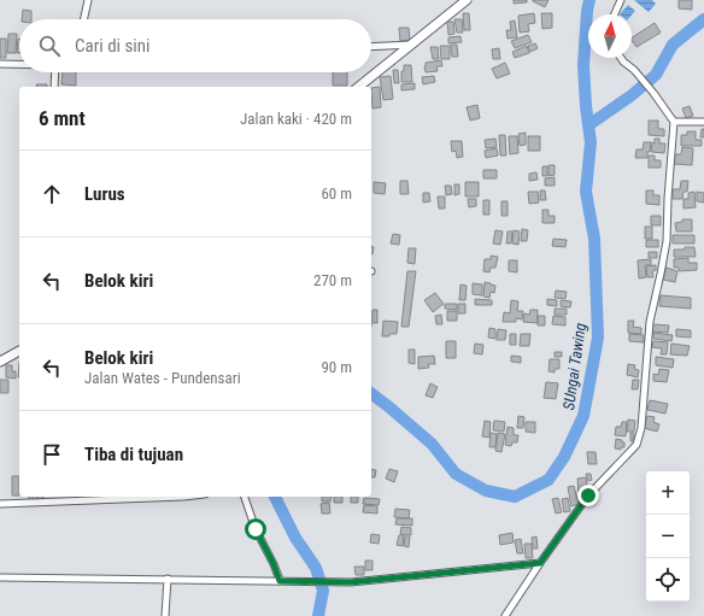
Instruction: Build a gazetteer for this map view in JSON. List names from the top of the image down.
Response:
{
  "water": ["SUngai Tawing"],
  "north": "top",
  "page": {
    "search": "Cari di sini",
    "heading": ["6 mnt", "Jalan kaki · 420 m"],
    "list": [
      ["Lurus", "60 m"],
      ["Belok kiri", "270 m"],
      ["Belok kiri", "Jalan Wates - Pundensari", "90 m"],
      "Tiba di tujuan"
    ],
    "map_buttons": ["+", "−"]
  }
}
